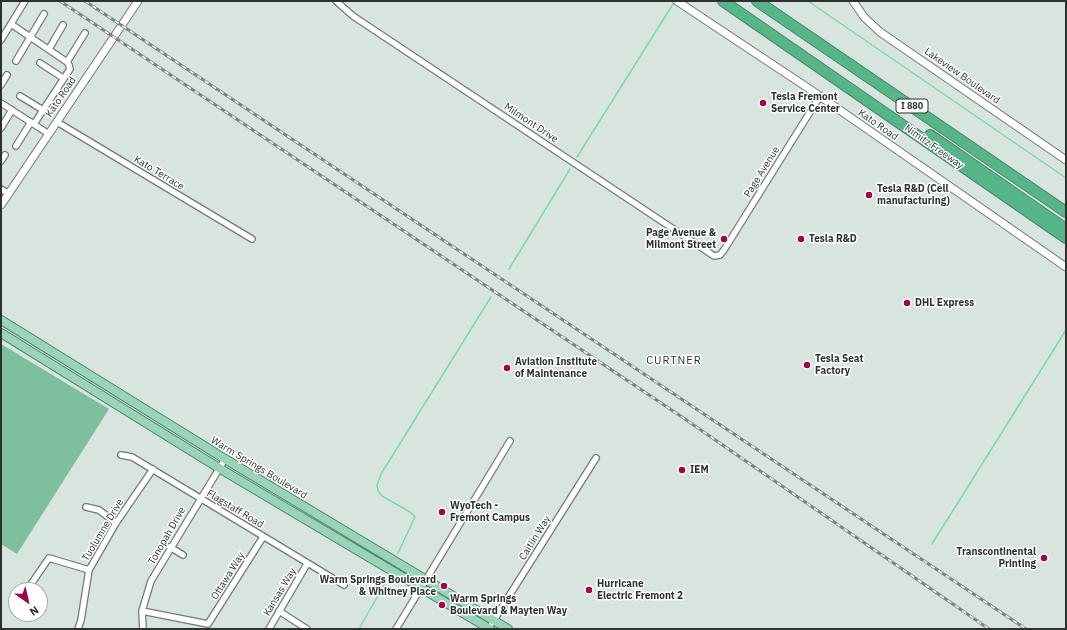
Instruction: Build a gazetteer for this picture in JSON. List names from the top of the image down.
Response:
{
  "streets": {
    "highway": ["I 880", "Nimitz Freeway"],
    "main road": ["Warm Springs Boulevard"],
    "street": [
      "Lakeview Boulevard",
      "Kato Road",
      "Milmont Drive",
      "Page Avenue",
      "Kato Terrace",
      "Flagstaff Road",
      "Tuolumne Drive",
      "Tonopah Drive",
      "Caitlin Way",
      "Ottawa Way",
      "Kansas Way"
    ]
  },
  "crossings": [
    ["Kato Road", "Page Avenue"],
    ["Kato Road", "Kato Terrace"],
    ["I 880", "Nimitz Freeway"],
    ["Milmont Drive", "Page Avenue"],
    ["Warm Springs Boulevard", "Tonopah Drive"],
    ["Warm Springs Boulevard", "Caitlin Way"],
    ["Flagstaff Road", "Tuolumne Drive"],
    ["Flagstaff Road", "Tonopah Drive"],
    ["Flagstaff Road", "Ottawa Way"],
    ["Flagstaff Road", "Kansas Way"],
    ["Tonopah Drive", "Ottawa Way"]
  ],
  "districts": ["CURTNER"],
  "places": [
    "Tesla Fremont Service Center",
    "Tesla R&D (Cell manufacturing)",
    "Page Avenue & Milmont Street",
    "Tesla R&D",
    "DHL Express",
    "Tesla Seat Factory",
    "Aviation Institute of Maintenance",
    "IEM",
    "WyoTech - Fremont Campus",
    "Transcontinental Printing",
    "Warm Springs Boulevard & Whitney Place",
    "Hurricane Electric Fremont 2",
    "Warm Springs Boulevard & Mayten Way"
  ],
  "north": "bottom right"
}
